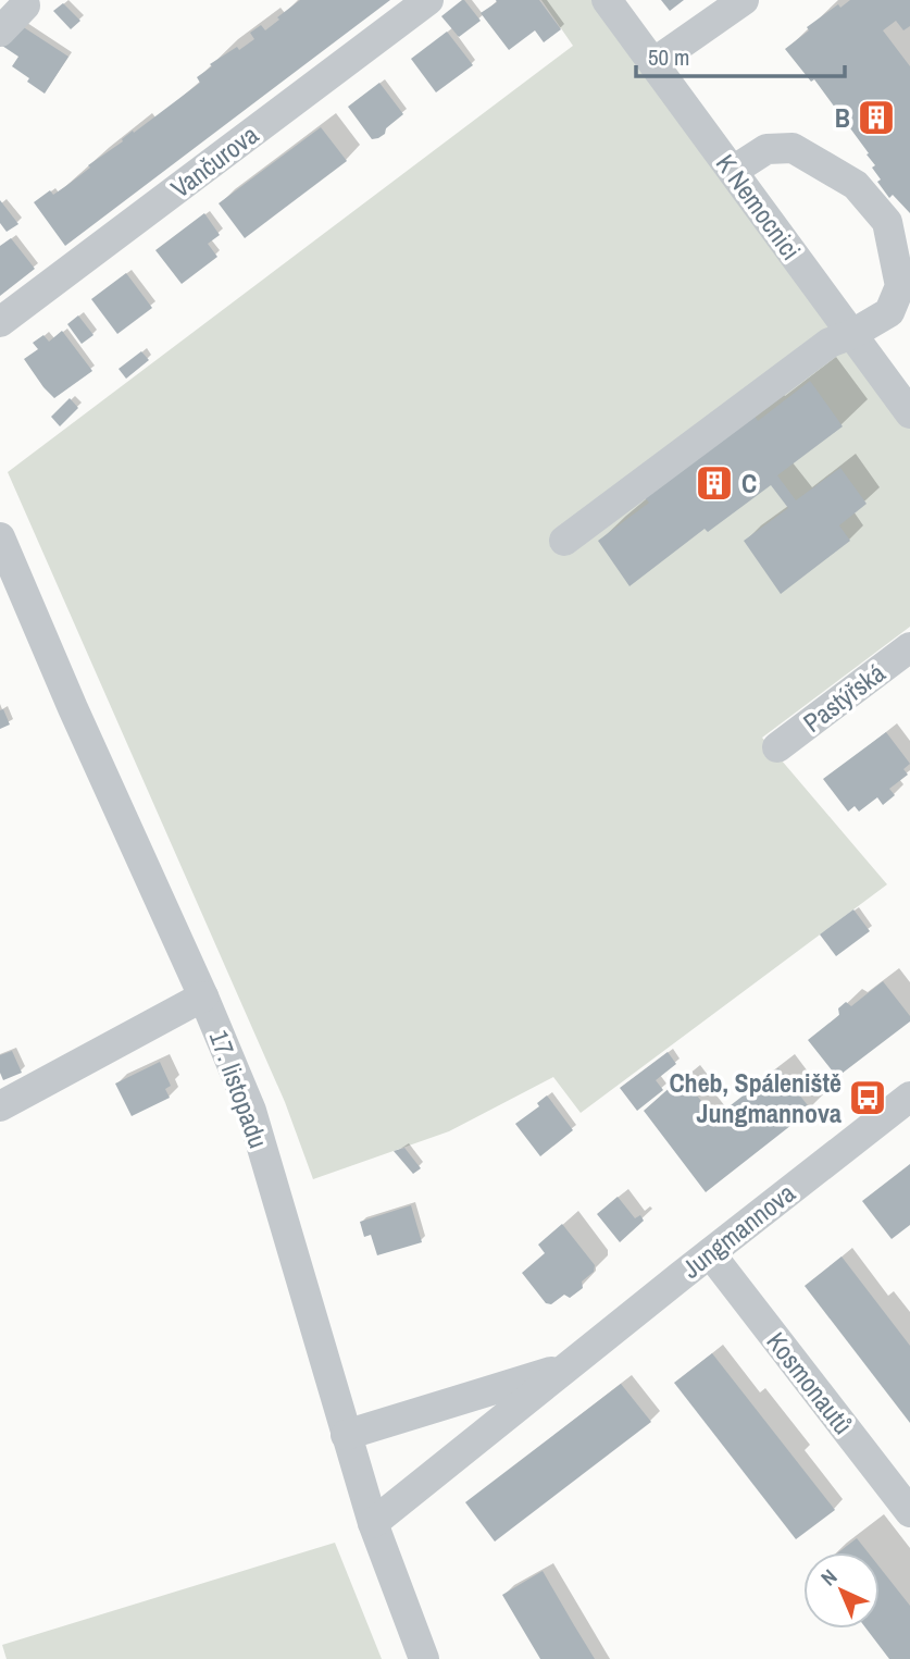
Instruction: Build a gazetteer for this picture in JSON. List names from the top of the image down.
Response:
{
  "streets": {
    "street": [
      "Vančurova",
      "K Nemocnici",
      "Pastýřská",
      "17. listopadu",
      "Jungmannova",
      "Kosmonautů"
    ]
  },
  "crossings": [
    ["17. listopadu", "Jungmannova"],
    ["Jungmannova", "Kosmonautů"]
  ],
  "places": {
    "building": ["B", "C"],
    "bus stop": ["Cheb, Spáleniště Jungmannova"]
  },
  "scale_bar": "50 m",
  "north": "top left"
}
